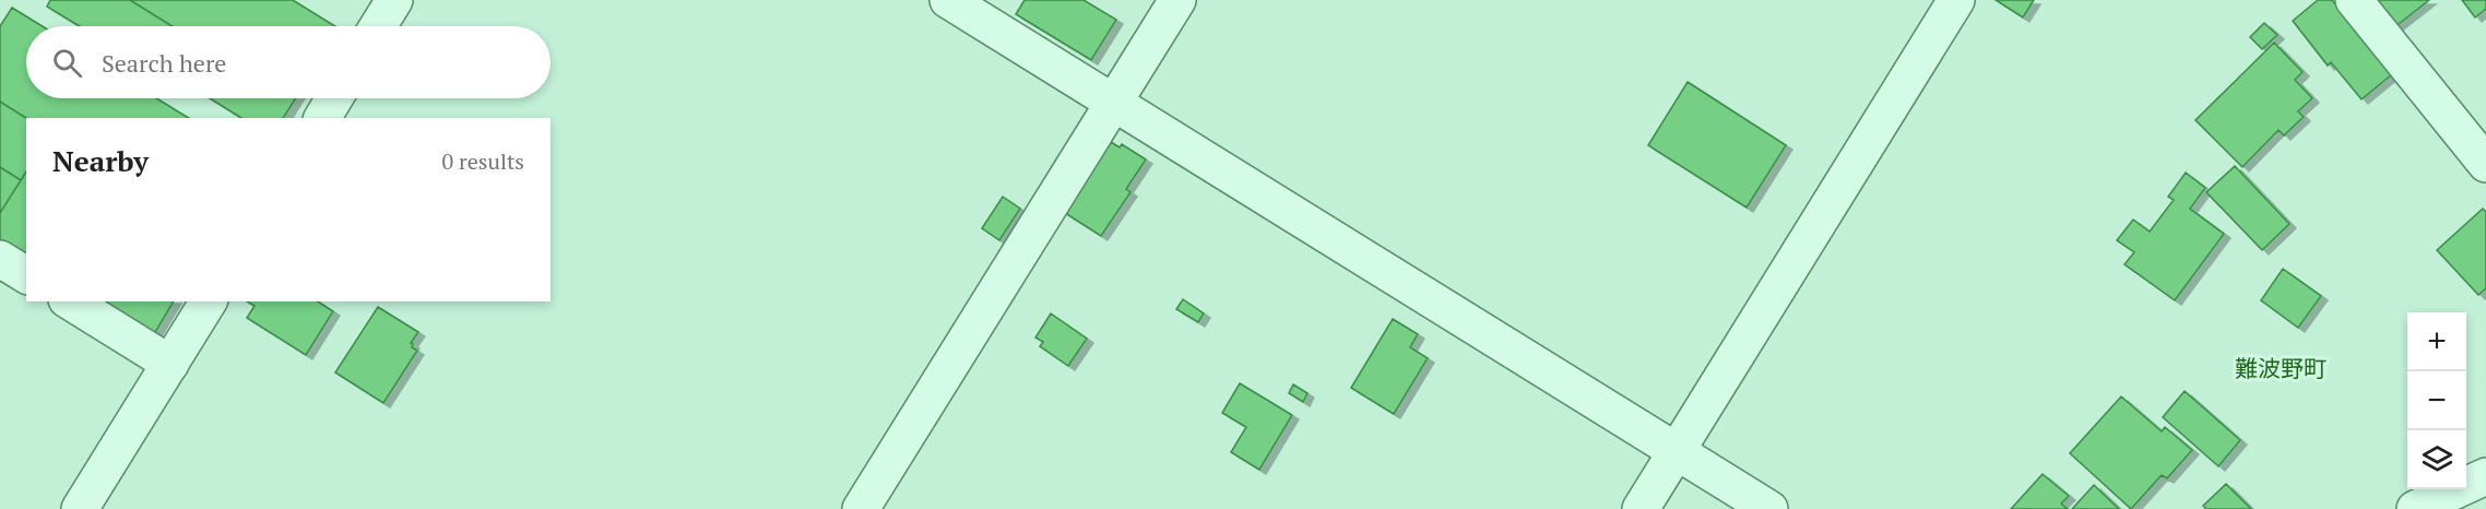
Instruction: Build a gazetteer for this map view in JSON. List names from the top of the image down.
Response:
{
  "districts": ["難波野町"],
  "page": {
    "search": "Search here",
    "heading": ["Nearby", "0 results"],
    "map_buttons": ["+", "−"]
  }
}
